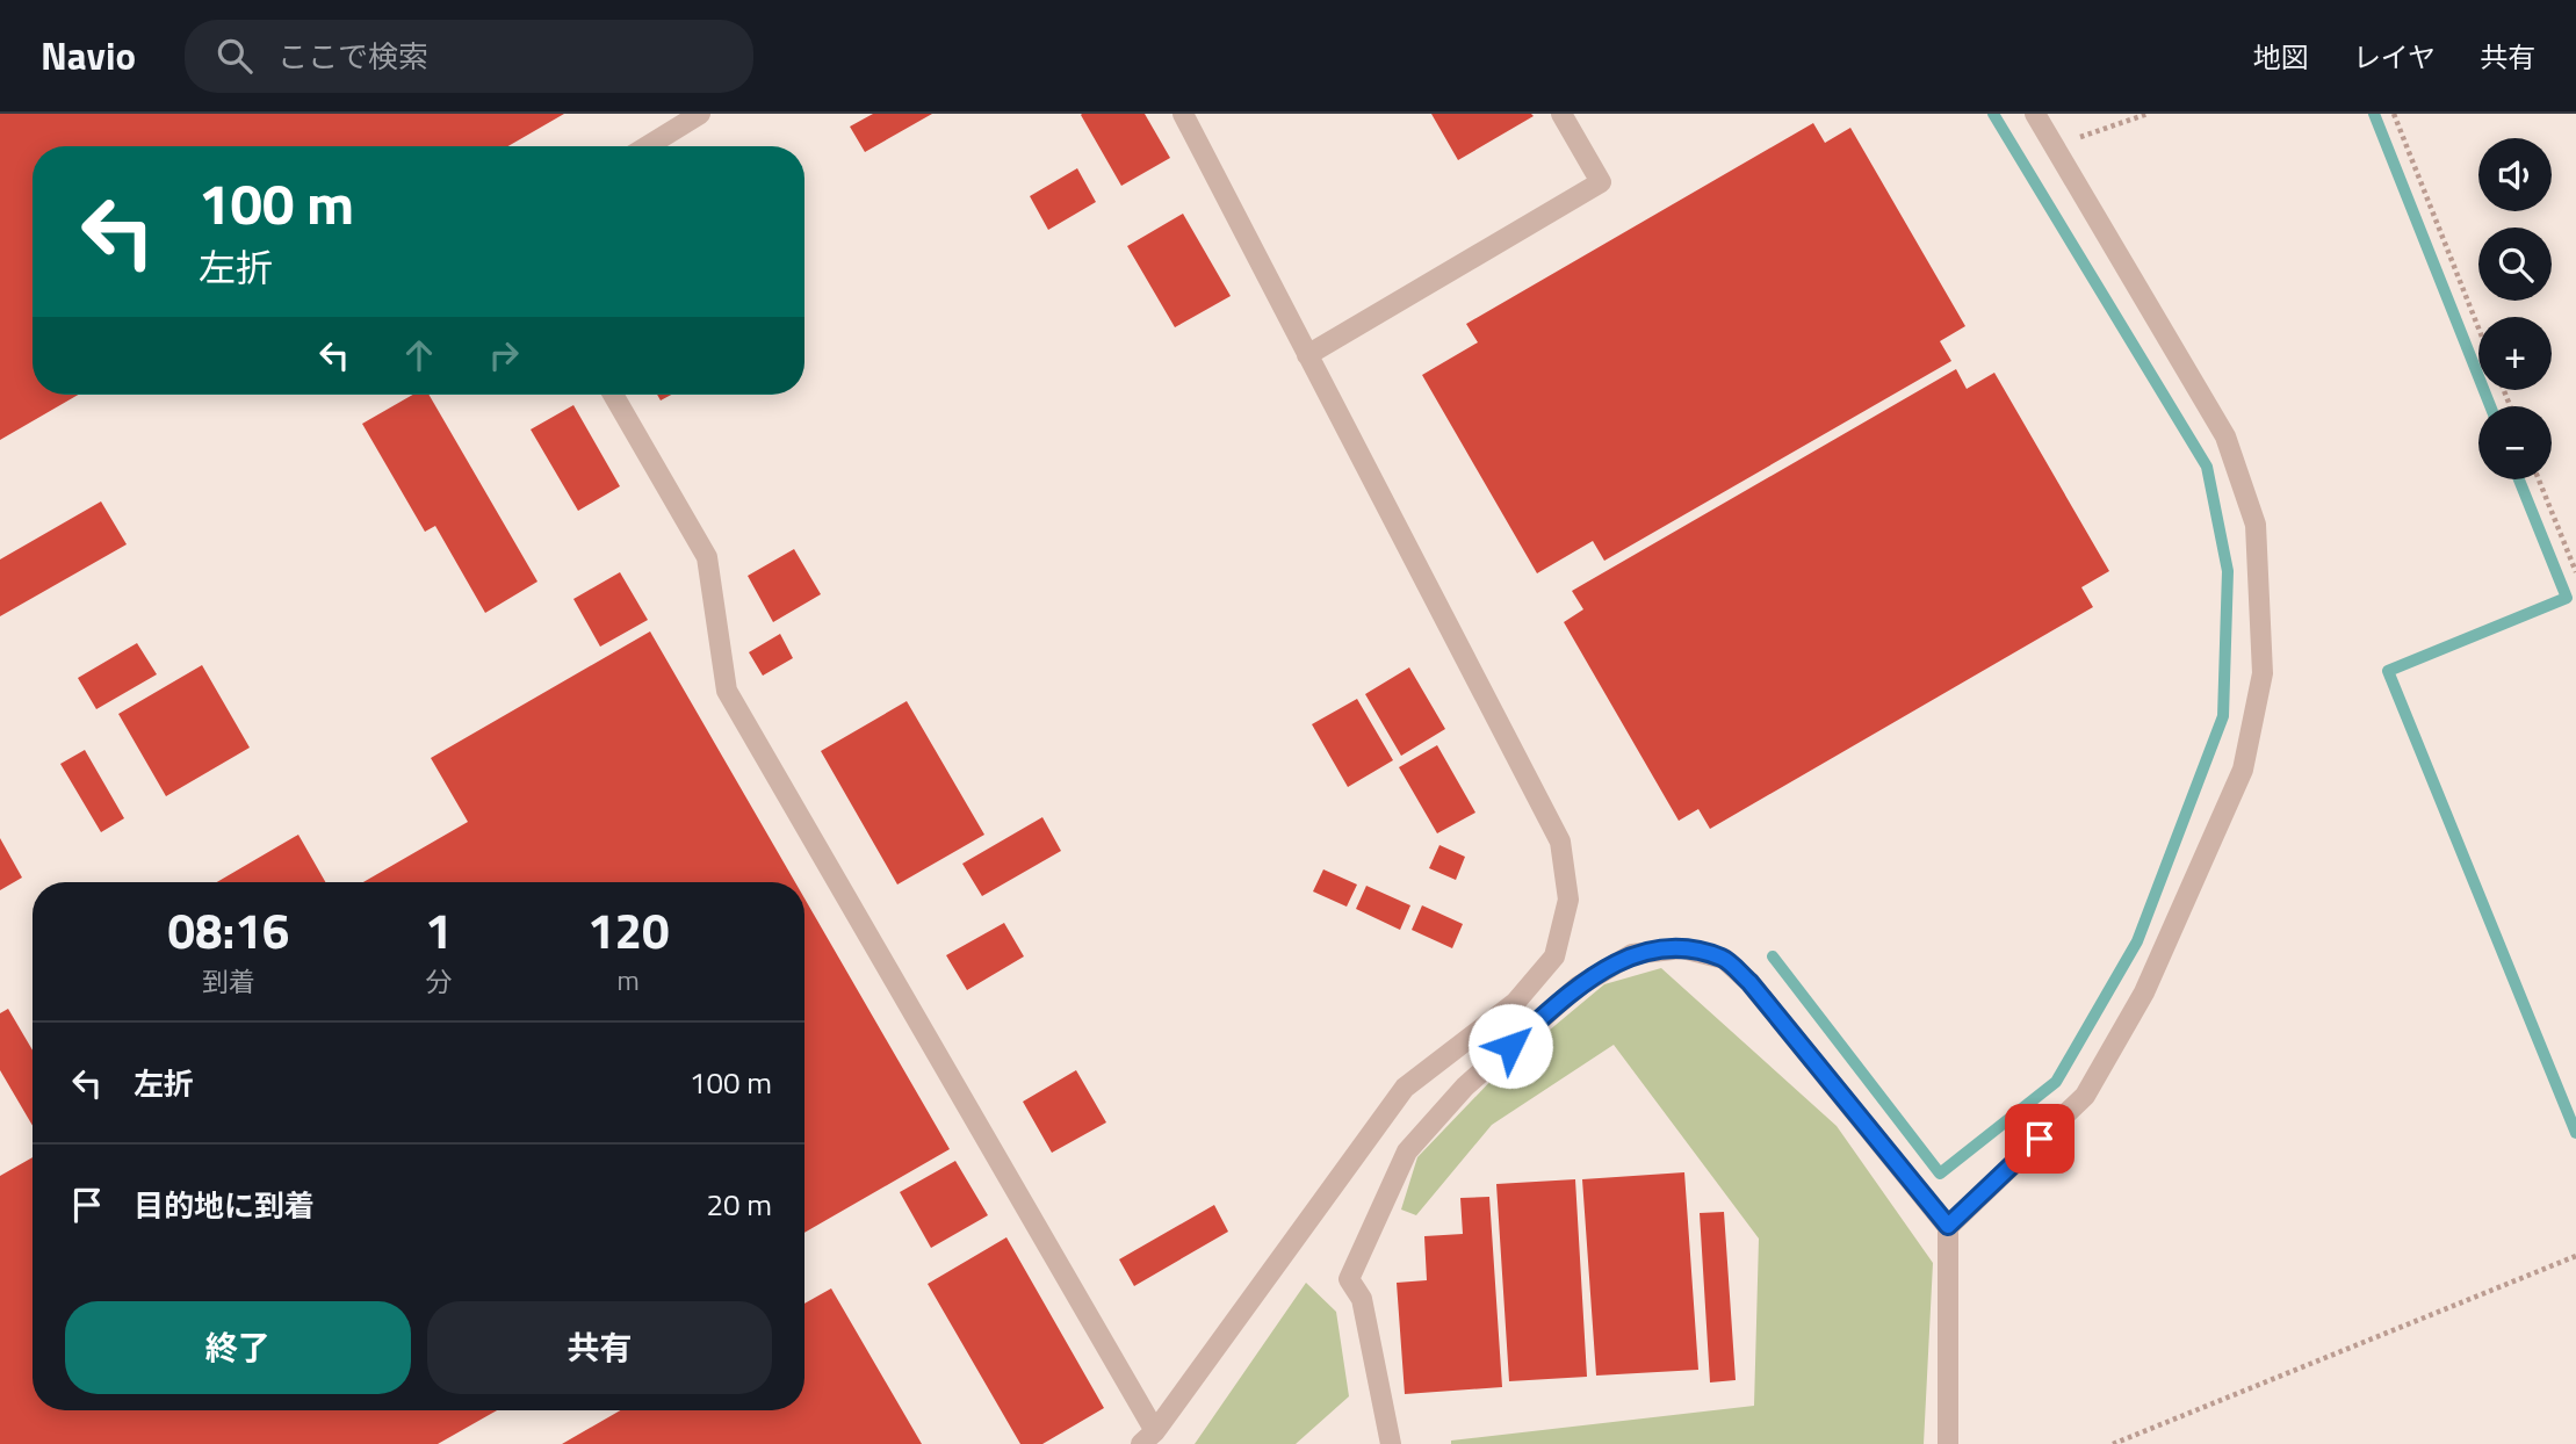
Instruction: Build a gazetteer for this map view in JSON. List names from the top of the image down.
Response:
{
  "page": {
    "header": "Navio",
    "search": "ここで検索",
    "nav": ["地図", "レイヤ", "共有"],
    "map_buttons": ["+", "−"],
    "turn": ["100 m", "左折"],
    "eta": [
      "08:16",
      "到着",
      "1",
      "分",
      "120",
      "m"
    ],
    "list": [
      {
        "name": "左折",
        "value": "100 m"
      },
      {
        "name": "目的地に到着",
        "value": "20 m"
      }
    ],
    "buttons": ["終了", "共有"]
  }
}
